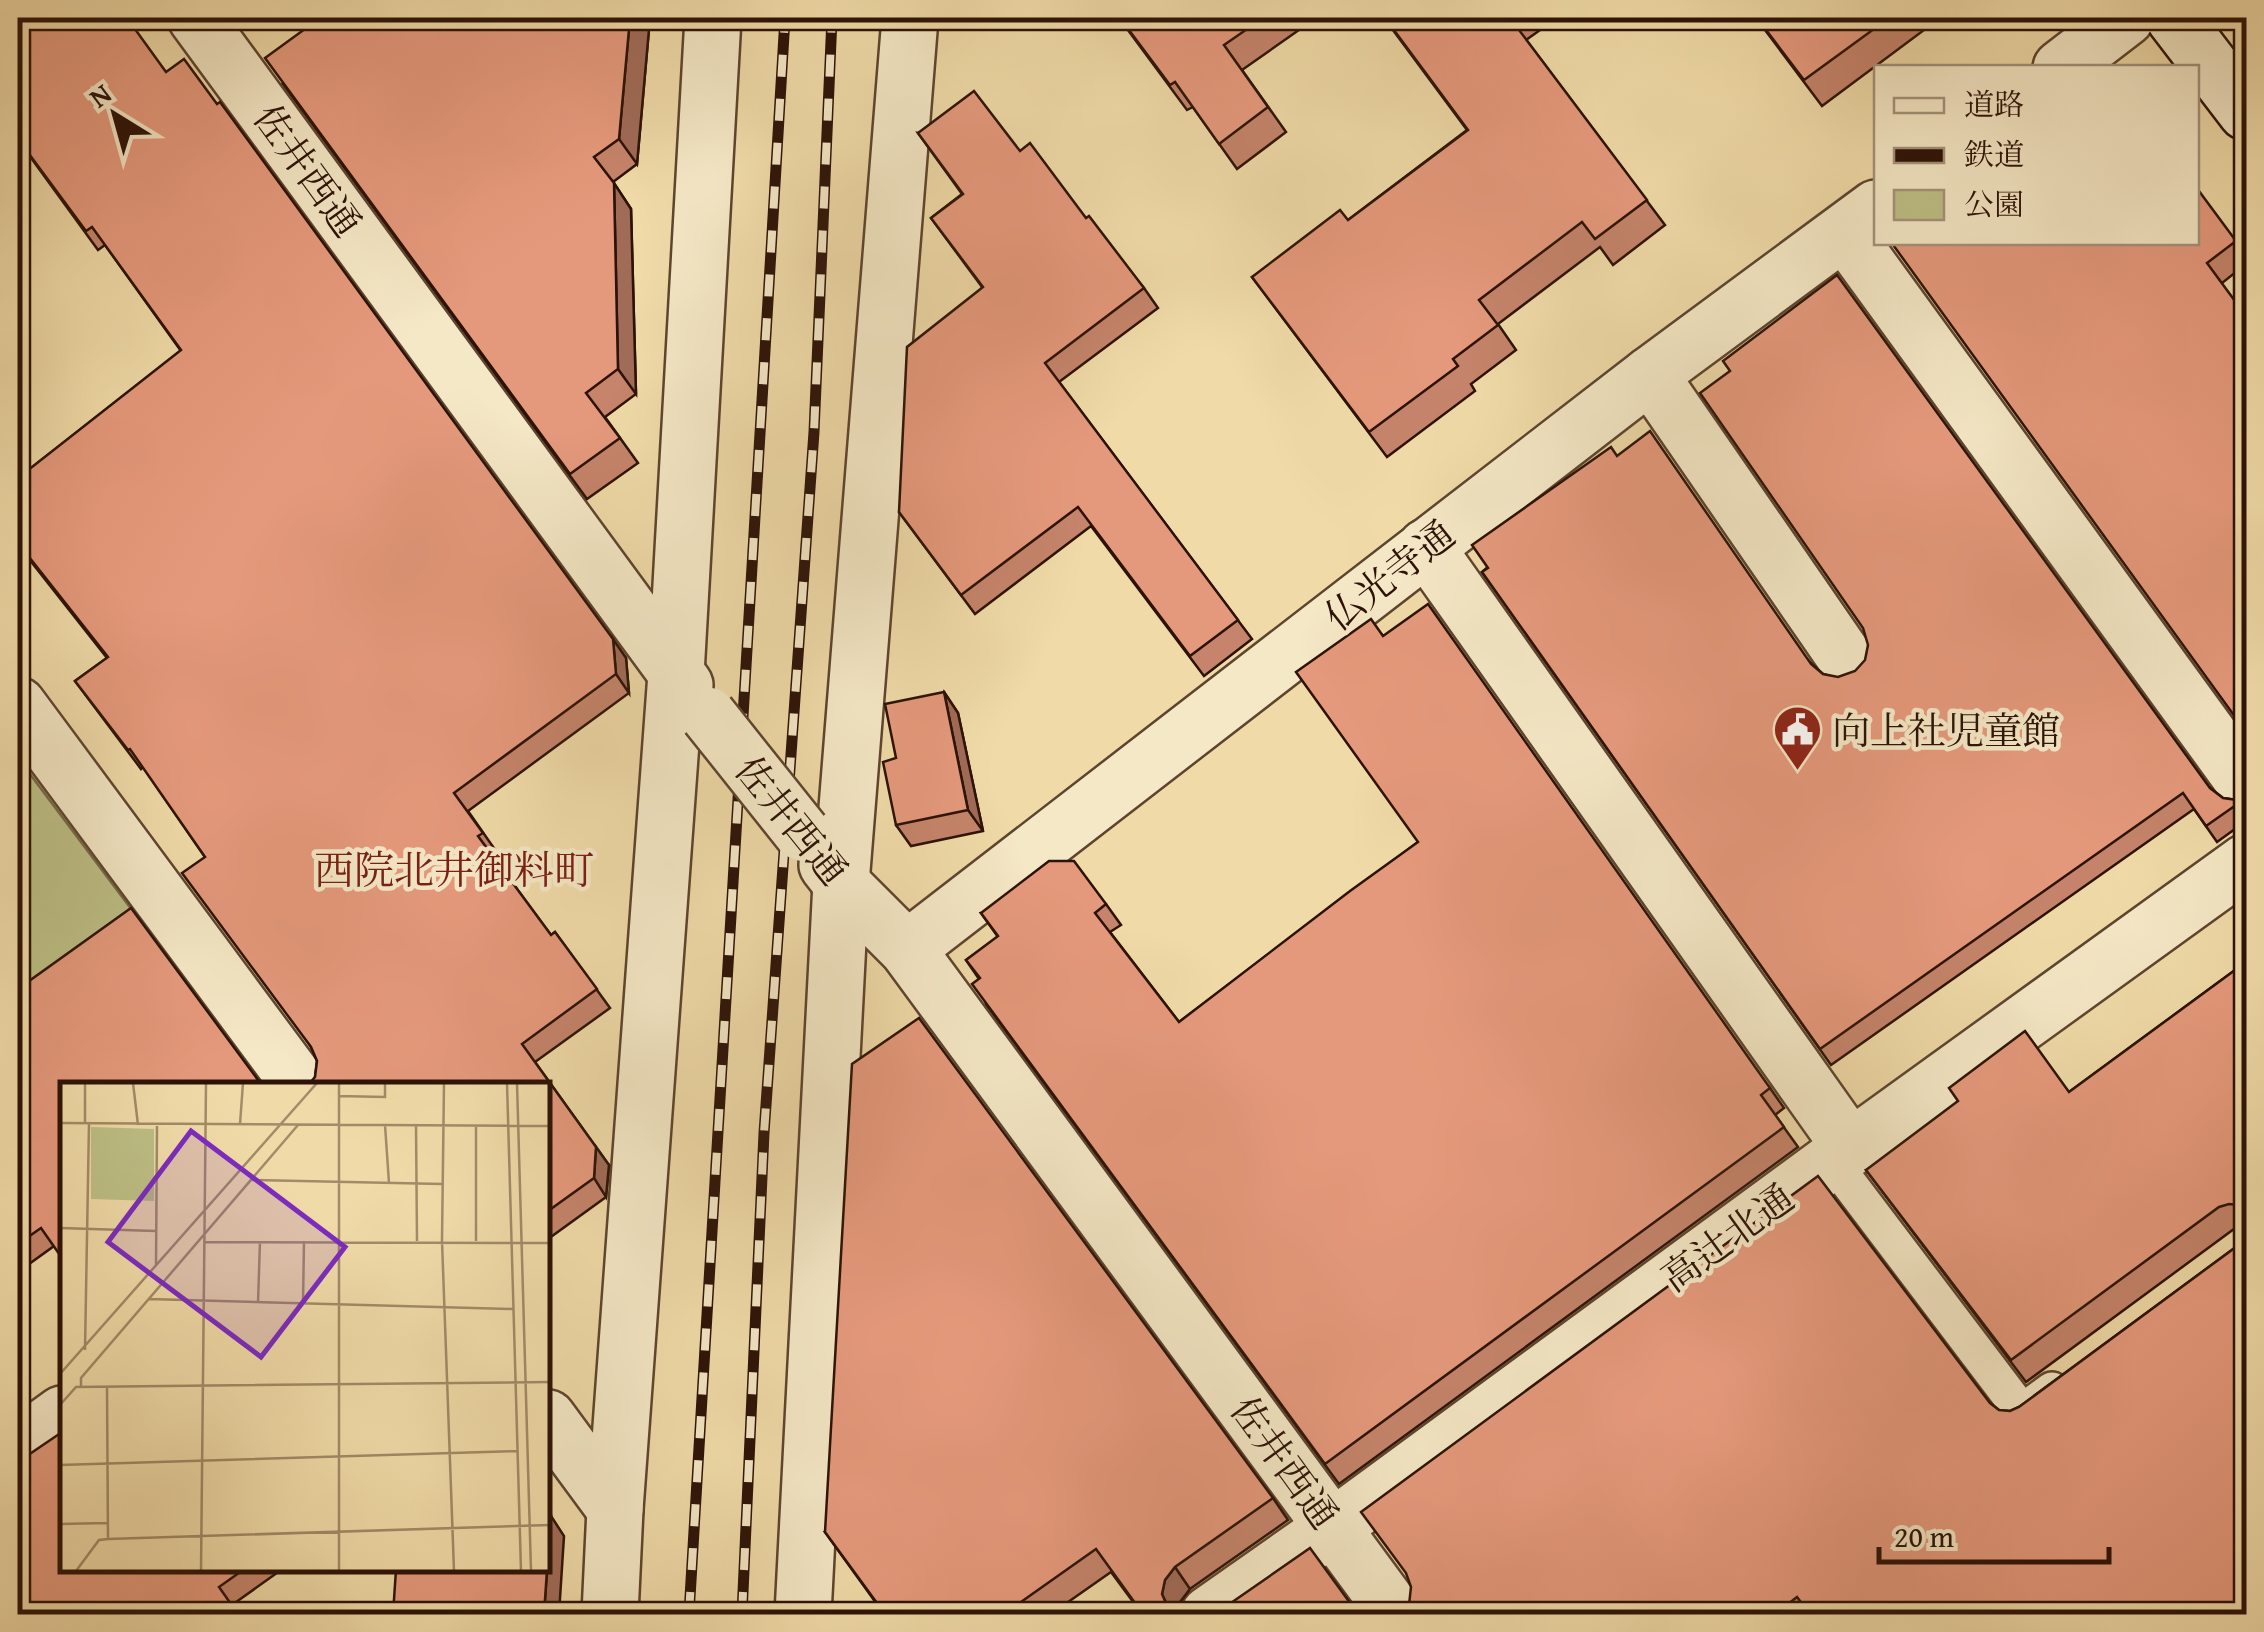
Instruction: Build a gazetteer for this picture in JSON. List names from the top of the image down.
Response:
{
  "streets": {
    "street": ["佐井西通", "仏光寺通", "高辻北通"]
  },
  "crossings": [
    ["佐井西通", "仏光寺通"],
    ["佐井西通", "高辻北通"]
  ],
  "districts": ["西院北井御料町"],
  "places": {
    "public building": ["向上社児童館"]
  },
  "legend": ["道路", "鉄道", "公園"],
  "scale_bar": "20 m",
  "north": "top left"
}
